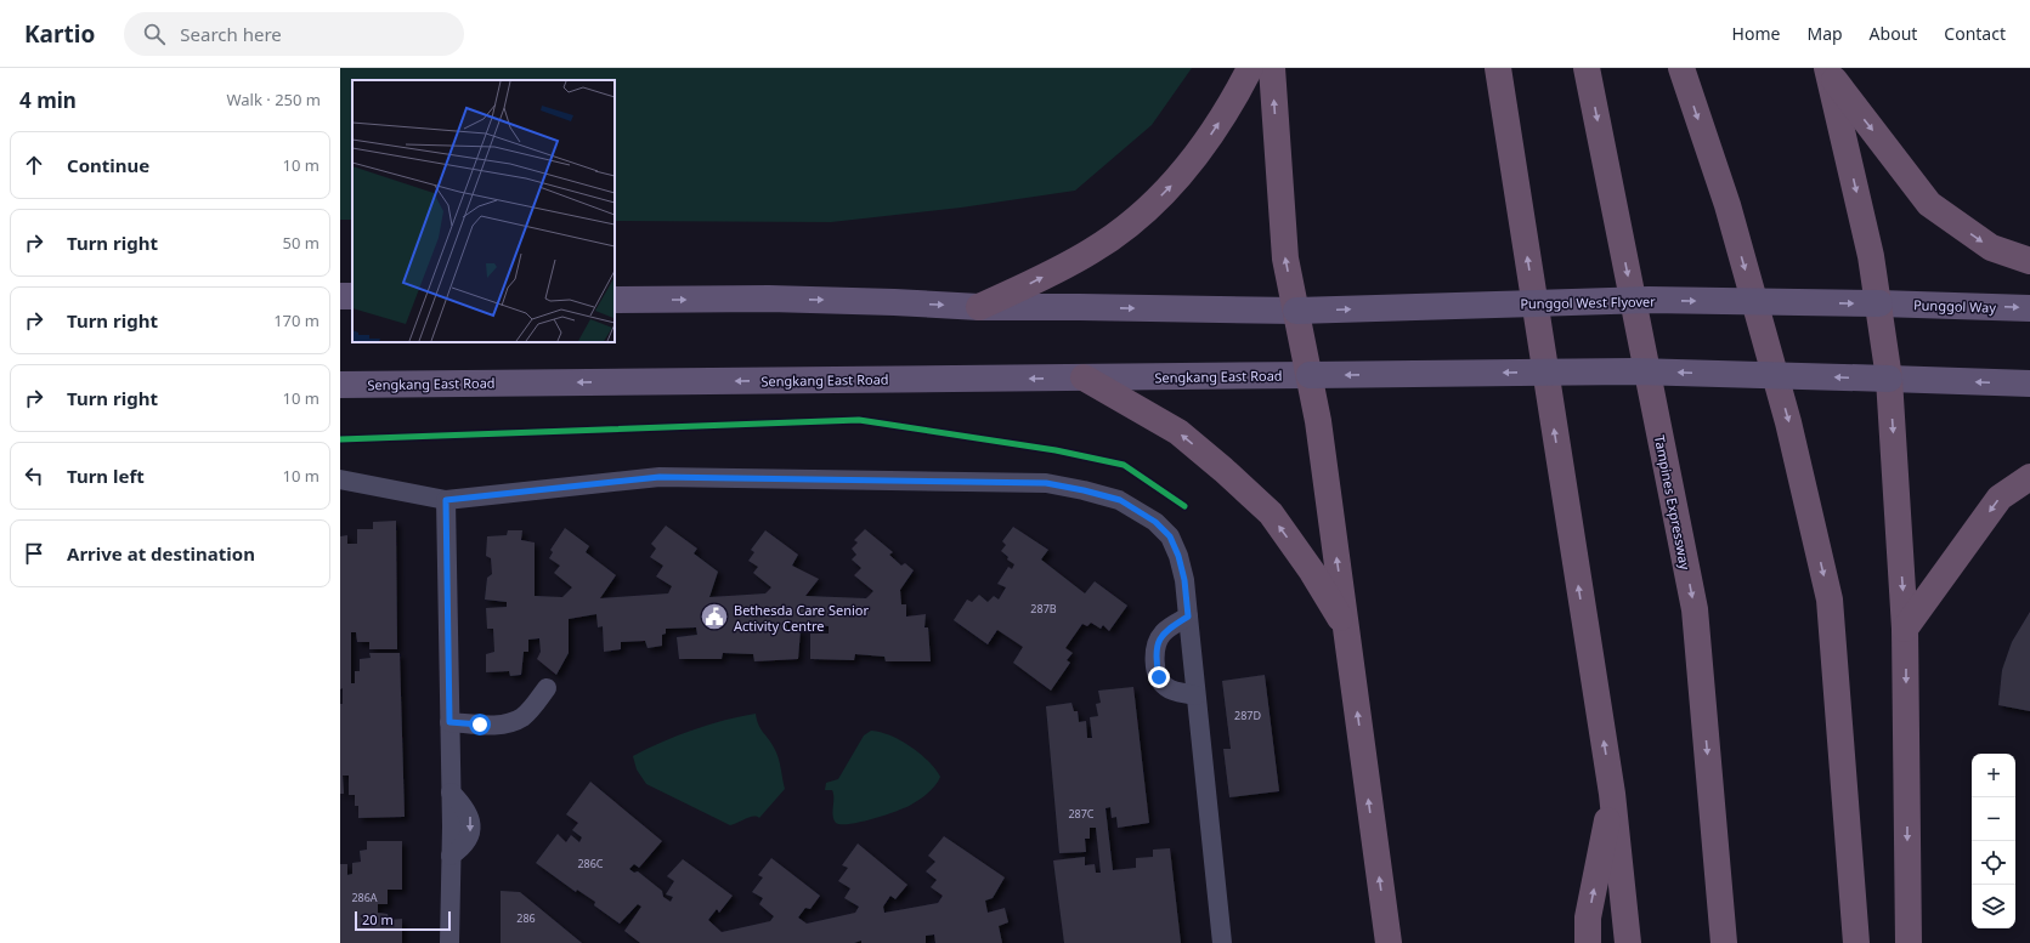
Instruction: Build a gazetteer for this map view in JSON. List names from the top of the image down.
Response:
{
  "streets": {
    "highway": ["Tampines Expressway"],
    "main road": ["Punggol West Flyover", "Punggol Way", "Sengkang East Road"]
  },
  "crossings": [
    ["Punggol West Flyover", "Punggol Way"]
  ],
  "places": {
    "public building": ["Bethesda Care Senior Activity Centre"]
  },
  "house_numbers": [
    "287B",
    "287D",
    "287C",
    "286C",
    "286A",
    "286"
  ],
  "scale_bar": "20 m",
  "page": {
    "header": "Kartio",
    "search": "Search here",
    "nav": [
      "Home",
      "Map",
      "About",
      "Contact"
    ],
    "heading": ["4 min", "Walk · 250 m"],
    "list": [
      ["Continue", "10 m"],
      ["Turn right", "50 m"],
      ["Turn right", "170 m"],
      ["Turn right", "10 m"],
      ["Turn left", "10 m"],
      "Arrive at destination"
    ],
    "map_buttons": ["+", "−"],
    "scale": "20 m"
  }
}
